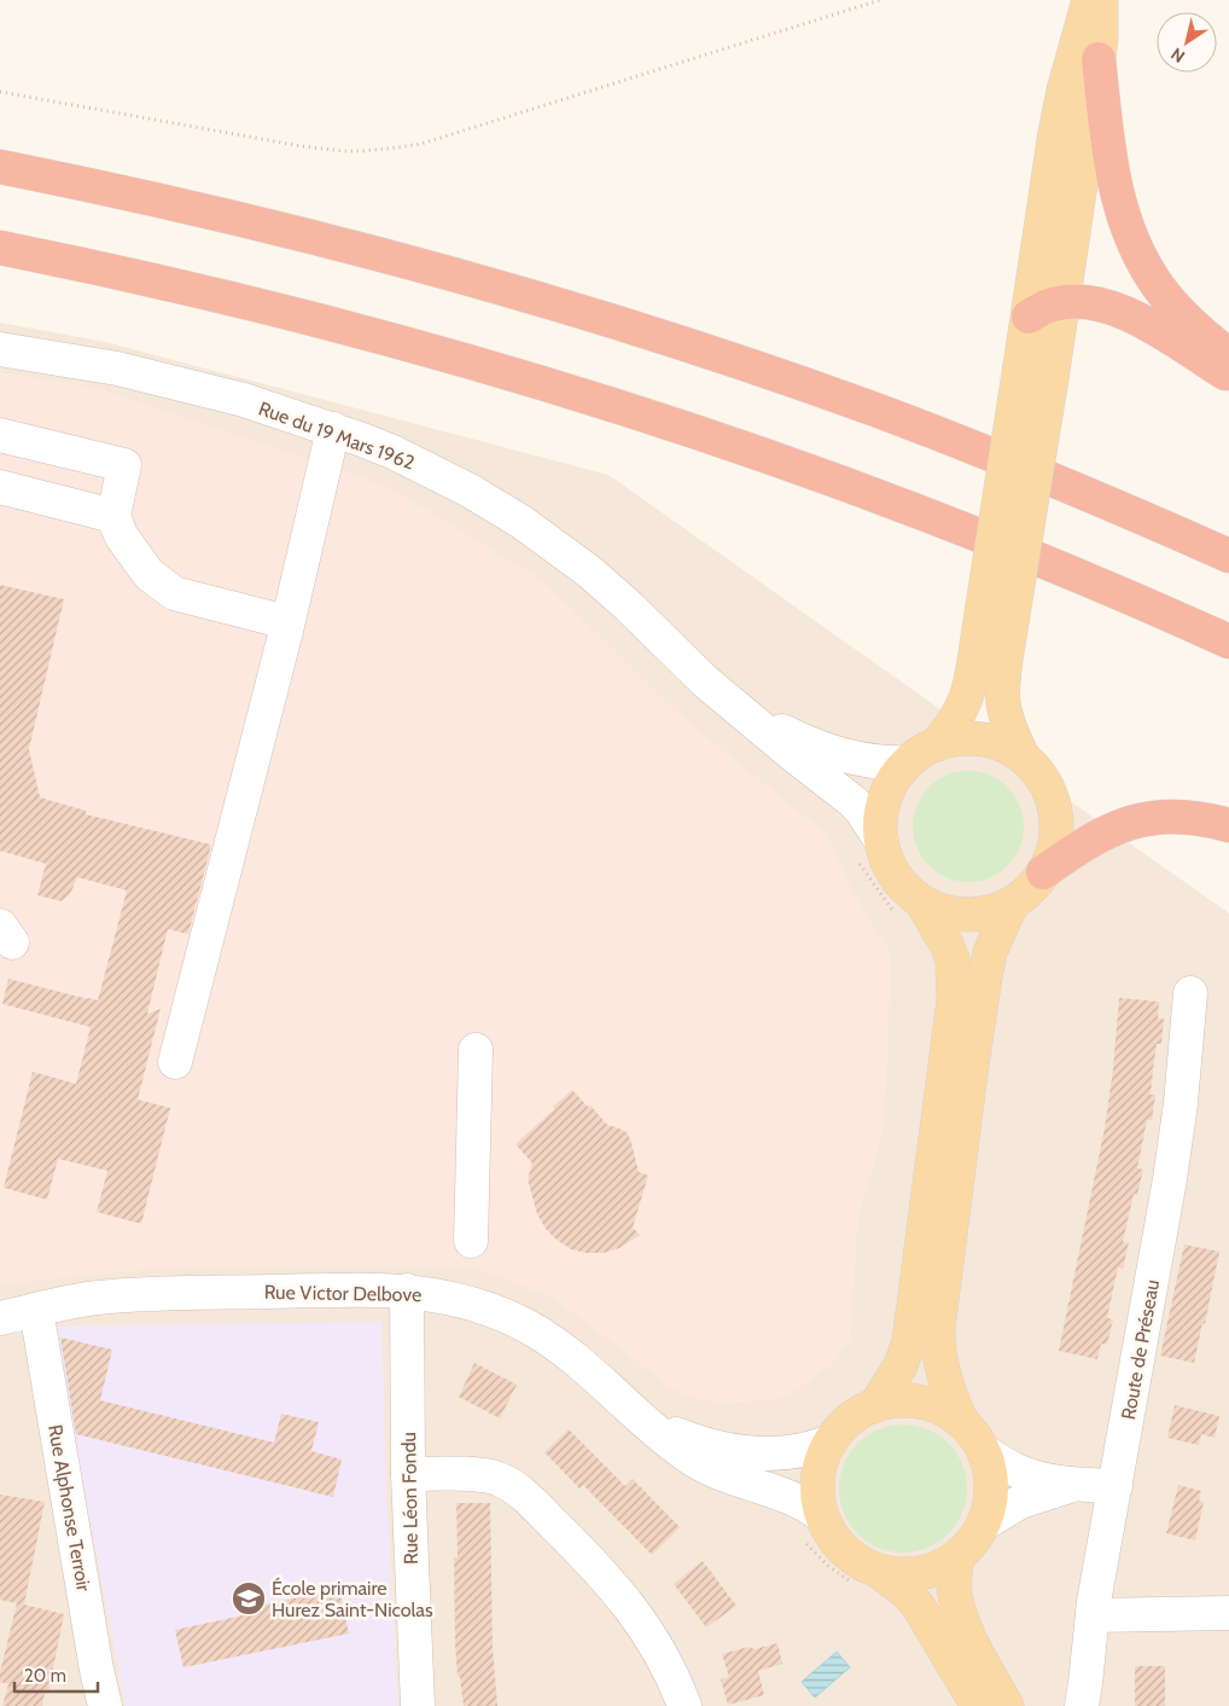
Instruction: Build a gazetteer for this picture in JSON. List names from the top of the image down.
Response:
{
  "streets": {
    "street": [
      "Rue du 19 Mars 1962",
      "Rue Victor Delbove",
      "Route de Préseau",
      "Rue Léon Fondu",
      "Rue Alphonse Terroir"
    ]
  },
  "crossings": [
    ["Rue Victor Delbove", "Rue Léon Fondu"],
    ["Rue Victor Delbove", "Rue Alphonse Terroir"]
  ],
  "places": {
    "school or university": ["École primaire Hurez Saint-Nicolas"]
  },
  "scale_bar": "20 m",
  "north": "bottom left"
}
